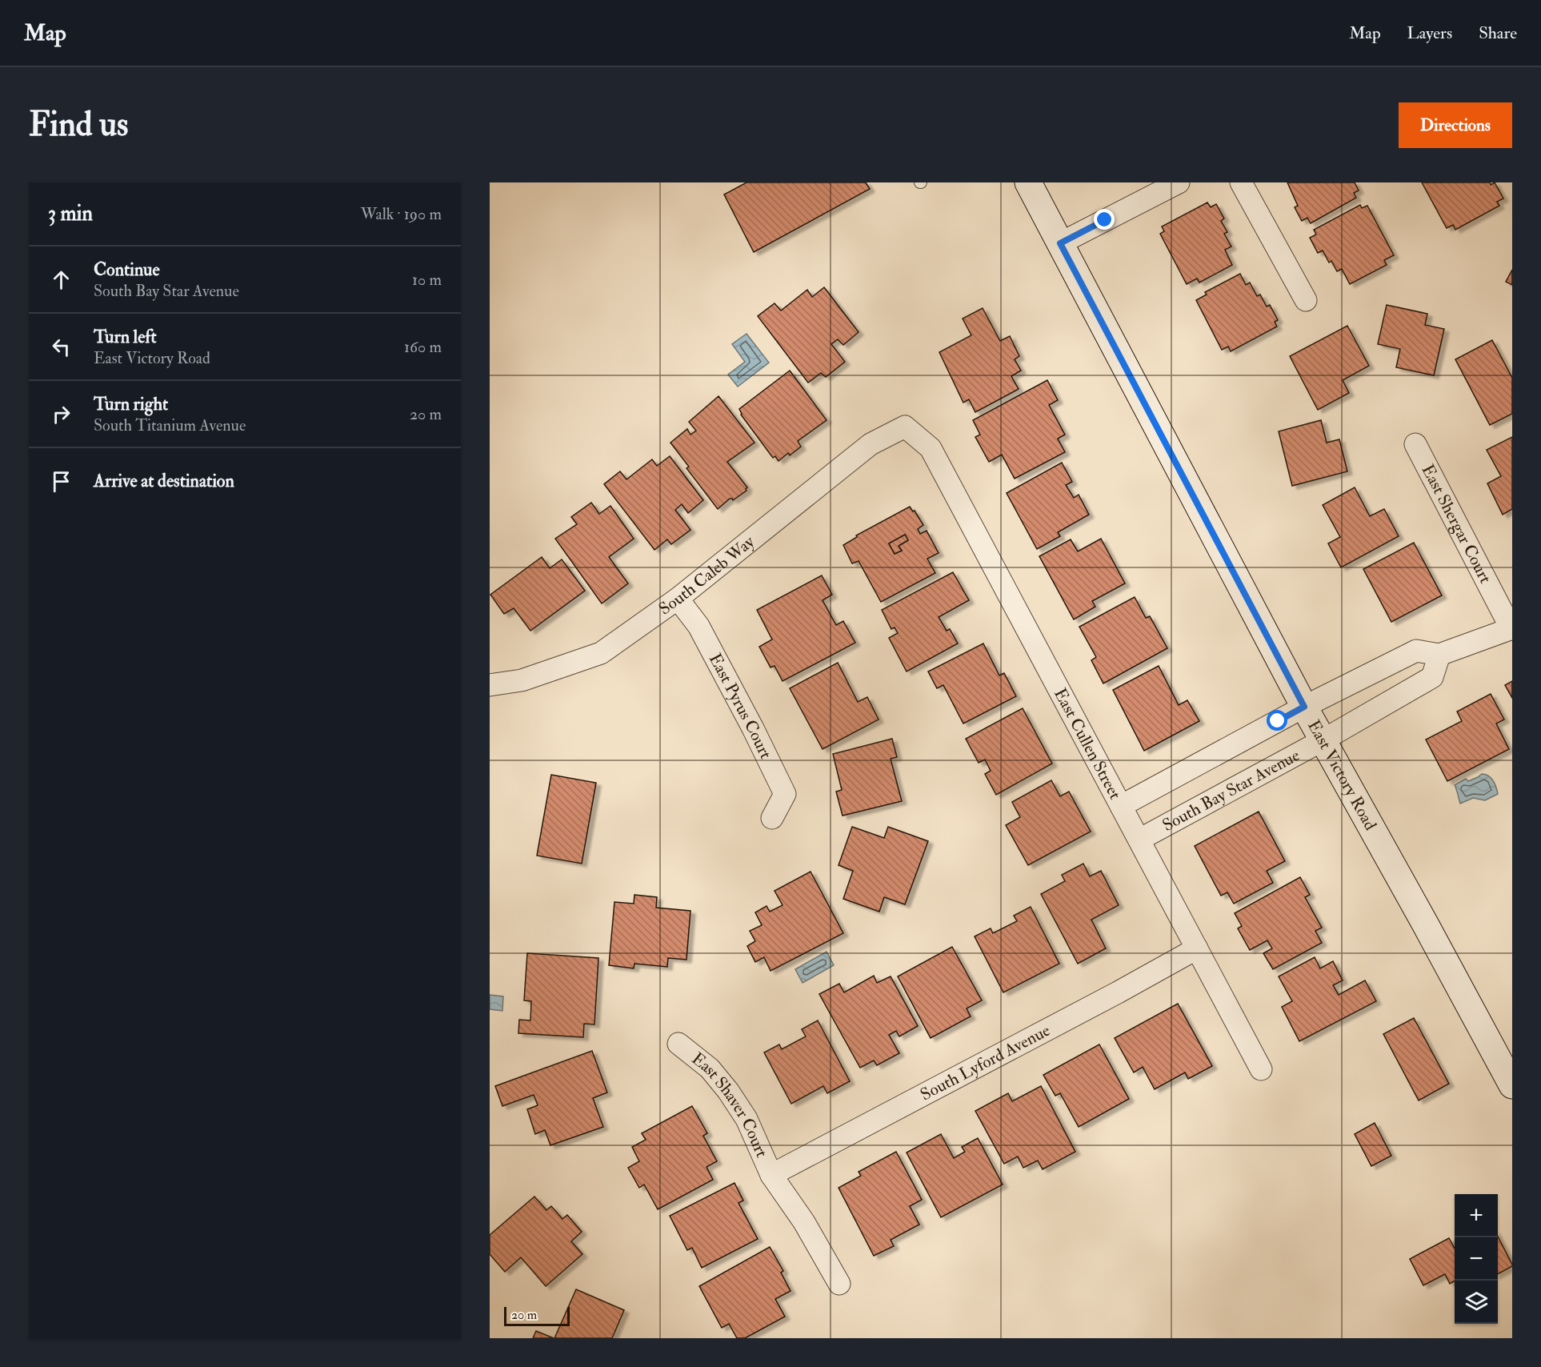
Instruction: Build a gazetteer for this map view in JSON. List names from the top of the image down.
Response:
{
  "streets": {
    "main road": ["East Victory Road"],
    "street": [
      "East Shergar Court",
      "South Caleb Way",
      "East Pyrus Court",
      "East Cullen Street",
      "South Bay Star Avenue",
      "South Lyford Avenue",
      "East Shaver Court"
    ]
  },
  "crossings": [
    ["South Caleb Way", "East Pyrus Court"],
    ["South Caleb Way", "East Cullen Street"],
    ["East Cullen Street", "South Bay Star Avenue"],
    ["East Cullen Street", "South Lyford Avenue"],
    ["East Victory Road", "South Bay Star Avenue"],
    ["South Lyford Avenue", "East Shaver Court"]
  ],
  "scale_bar": "20 m",
  "page": {
    "header": "Map",
    "nav": ["Map", "Layers", "Share"],
    "buttons": "Directions",
    "title": "Find us",
    "heading": ["3 min", "Walk · 190 m"],
    "list": [
      ["Continue", "South Bay Star Avenue", "10 m"],
      ["Turn left", "East Victory Road", "160 m"],
      ["Turn right", "South Titanium Avenue", "20 m"],
      "Arrive at destination"
    ],
    "map_buttons": ["+", "−"],
    "scale": "20 m"
  }
}
